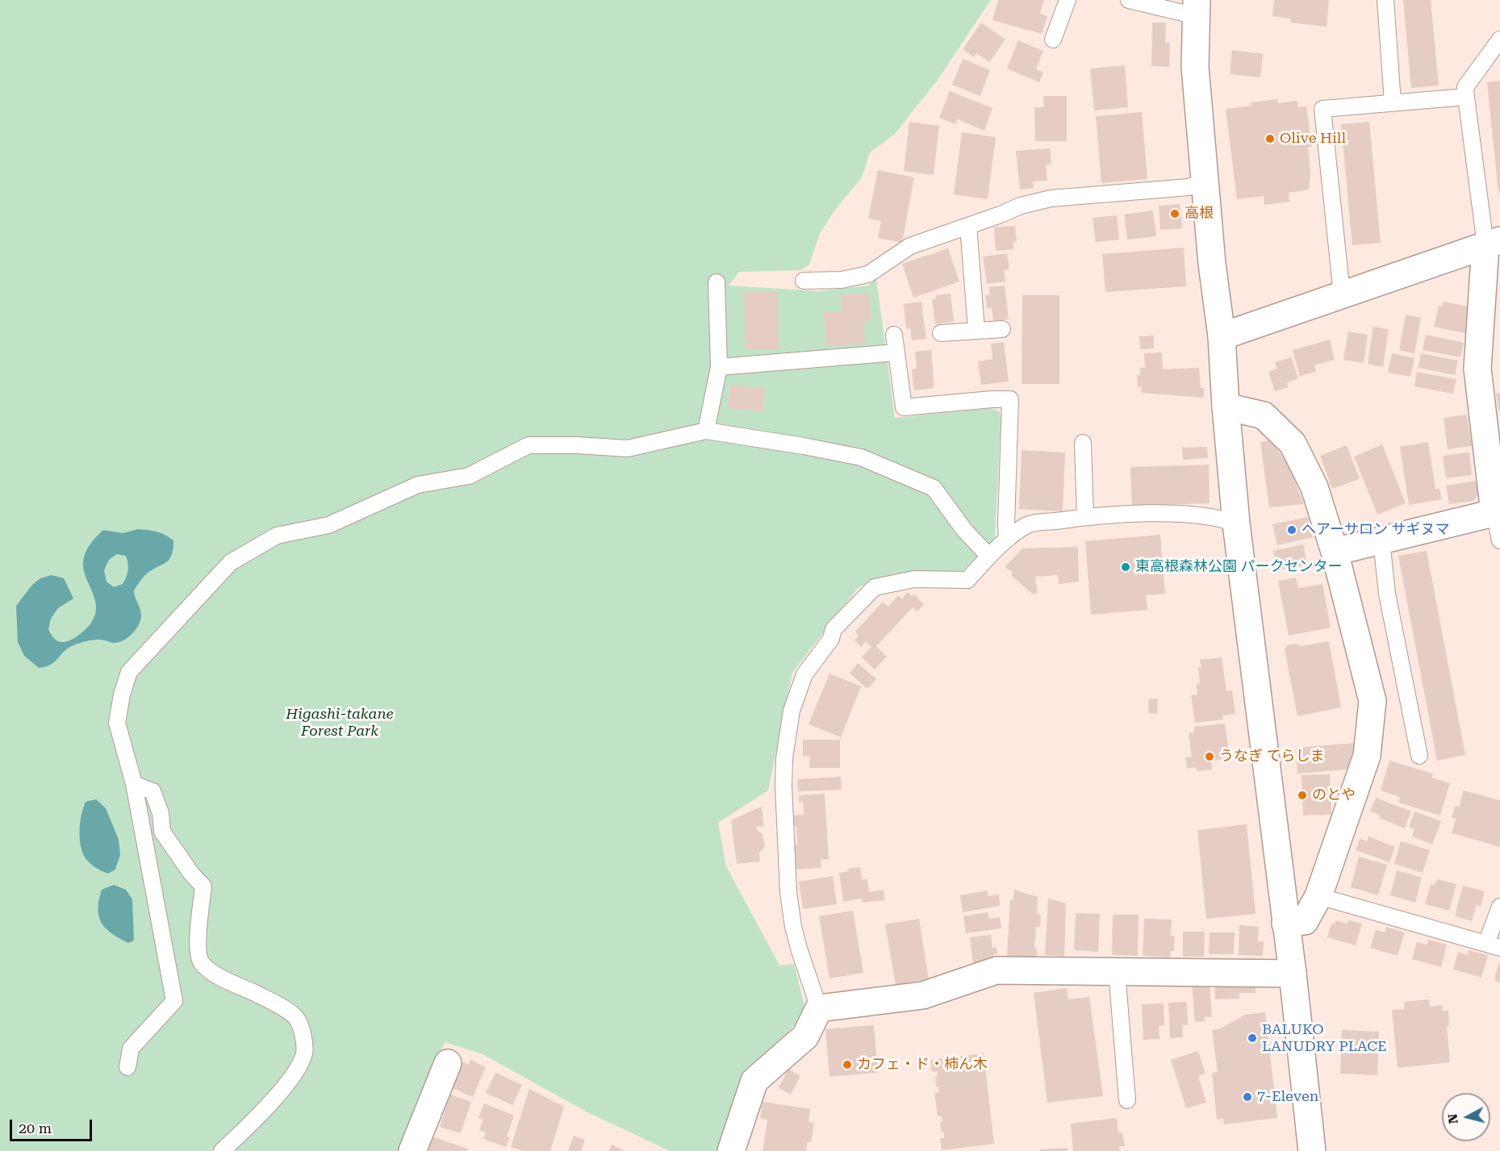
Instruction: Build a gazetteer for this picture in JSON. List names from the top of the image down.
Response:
{
  "parks": ["Higashi-takane Forest Park"],
  "places": [
    "Olive Hill",
    "高根",
    "ヘアーサロン サギヌマ",
    "東高根森林公園 パークセンター",
    "うなぎ てらしま",
    "のとや",
    "BALUKO LANUDRY PLACE",
    "カフェ・ド・柿ん木",
    "7-Eleven"
  ],
  "scale_bar": "20 m",
  "north": "left"
}
